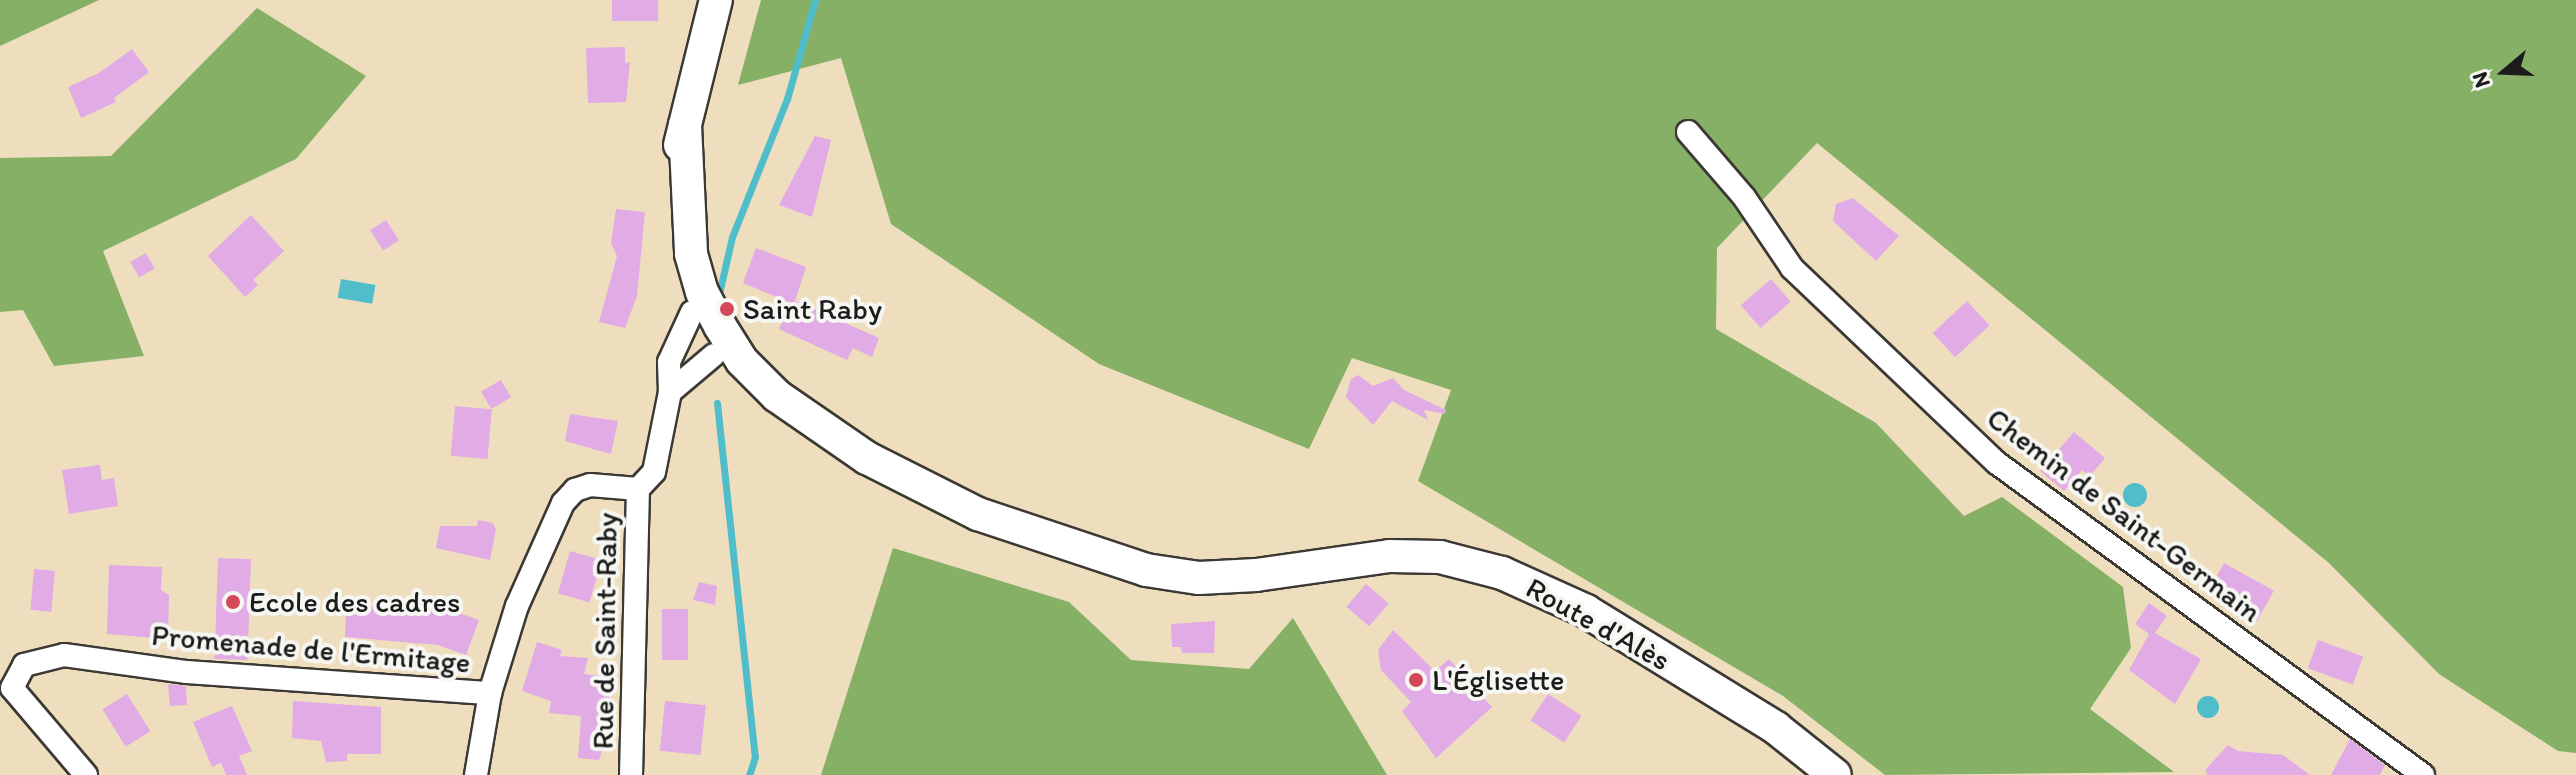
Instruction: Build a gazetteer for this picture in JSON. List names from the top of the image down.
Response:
{
  "streets": {
    "main road": ["Route d'Alès"],
    "street": ["Chemin de Saint-Germain", "Rue de Saint-Raby", "Promenade de l'Ermitage"]
  },
  "crossings": [
    ["Rue de Saint-Raby", "Promenade de l'Ermitage"]
  ],
  "places": ["Saint Raby", "Ecole des cadres", "L'Églisette"],
  "north": "left"
}
